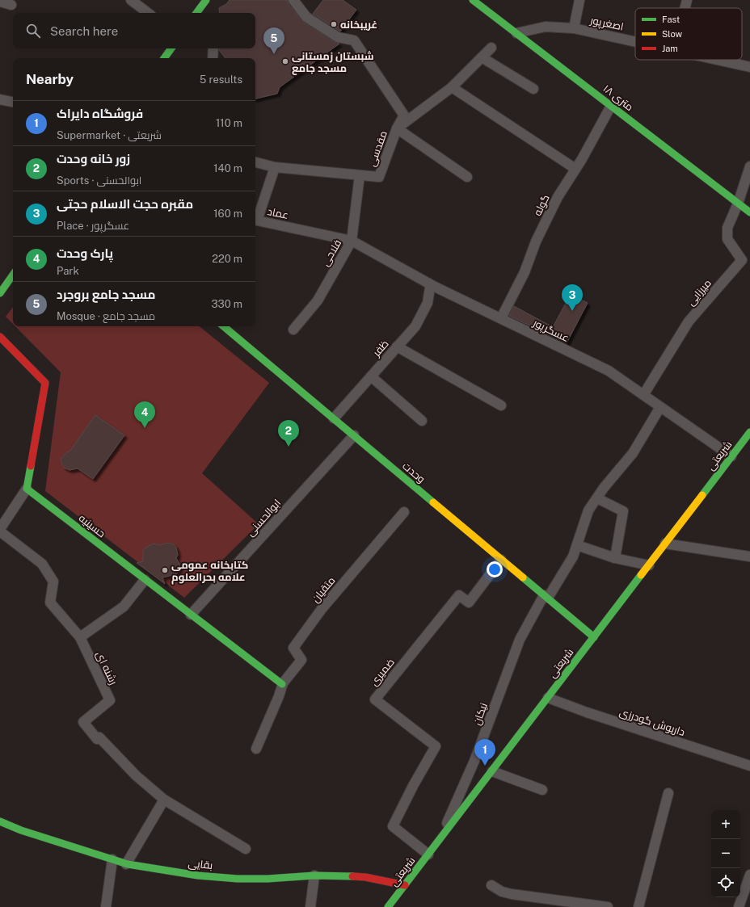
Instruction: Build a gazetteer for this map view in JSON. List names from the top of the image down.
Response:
{
  "streets": {
    "street": [
      "اصغرپور",
      "۱۸ متری",
      "مقدسی",
      "گوله",
      "عماد",
      "فلاحی",
      "میرزایی",
      "عسگرپور",
      "ظفر",
      "شریعتی",
      "وحدت",
      "ابوالحسنی",
      "حسینیه",
      "متقیان",
      "رشنه ای",
      "ضمیری",
      "نیکان",
      "داریوش گودرزی",
      "بقایی"
    ]
  },
  "crossings": [
    ["اصغرپور", "۱۸ متری"],
    ["۱۸ متری", "گوله"],
    ["۱۸ متری", "میرزایی"],
    ["مقدسی", "عماد"],
    ["مقدسی", "فلاحی"],
    ["گوله", "عسگرپور"],
    ["عماد", "فلاحی"],
    ["عماد", "عسگرپور"],
    ["فلاحی", "عسگرپور"],
    ["میرزایی", "عسگرپور"],
    ["عسگرپور", "ظفر"],
    ["عسگرپور", "شریعتی"],
    ["عسگرپور", "نیکان"],
    ["ظفر", "وحدت"],
    ["شریعتی", "وحدت"],
    ["شریعتی", "ضمیری"],
    ["شریعتی", "نیکان"],
    ["شریعتی", "داریوش گودرزی"],
    ["شریعتی", "بقایی"],
    ["وحدت", "ابوالحسنی"],
    ["وحدت", "ضمیری"],
    ["وحدت", "نیکان"],
    ["ابوالحسنی", "حسینیه"],
    ["حسینیه", "متقیان"]
  ],
  "places": ["غریبخانه", "شبستان زمستانی مسجد جامع", "کتابخانه عمومی علامه بحرالعلوم"],
  "legend": ["Fast", "Slow", "Jam"],
  "page": {
    "search": "Search here",
    "pins": [
      "5",
      "3",
      "4",
      "2",
      "1"
    ],
    "heading": ["Nearby", "5 results"],
    "list": [
      {
        "mark": "1",
        "name": "فروشگاه دایراک",
        "note": "Supermarket · شریعتی",
        "value": "110 m"
      },
      {
        "mark": "2",
        "name": "زور خانه وحدت",
        "note": "Sports · ابوالحسنی",
        "value": "140 m"
      },
      {
        "mark": "3",
        "name": "مقبره حجت الاسلام حجتی",
        "note": "Place · عسگرپور",
        "value": "160 m"
      },
      {
        "mark": "4",
        "name": "پارک وحدت",
        "note": "Park",
        "value": "220 m"
      },
      {
        "mark": "5",
        "name": "مسجد جامع بروجرد",
        "note": "Mosque · مسجد جامع",
        "value": "330 m"
      }
    ],
    "map_buttons": ["+", "−"]
  }
}
